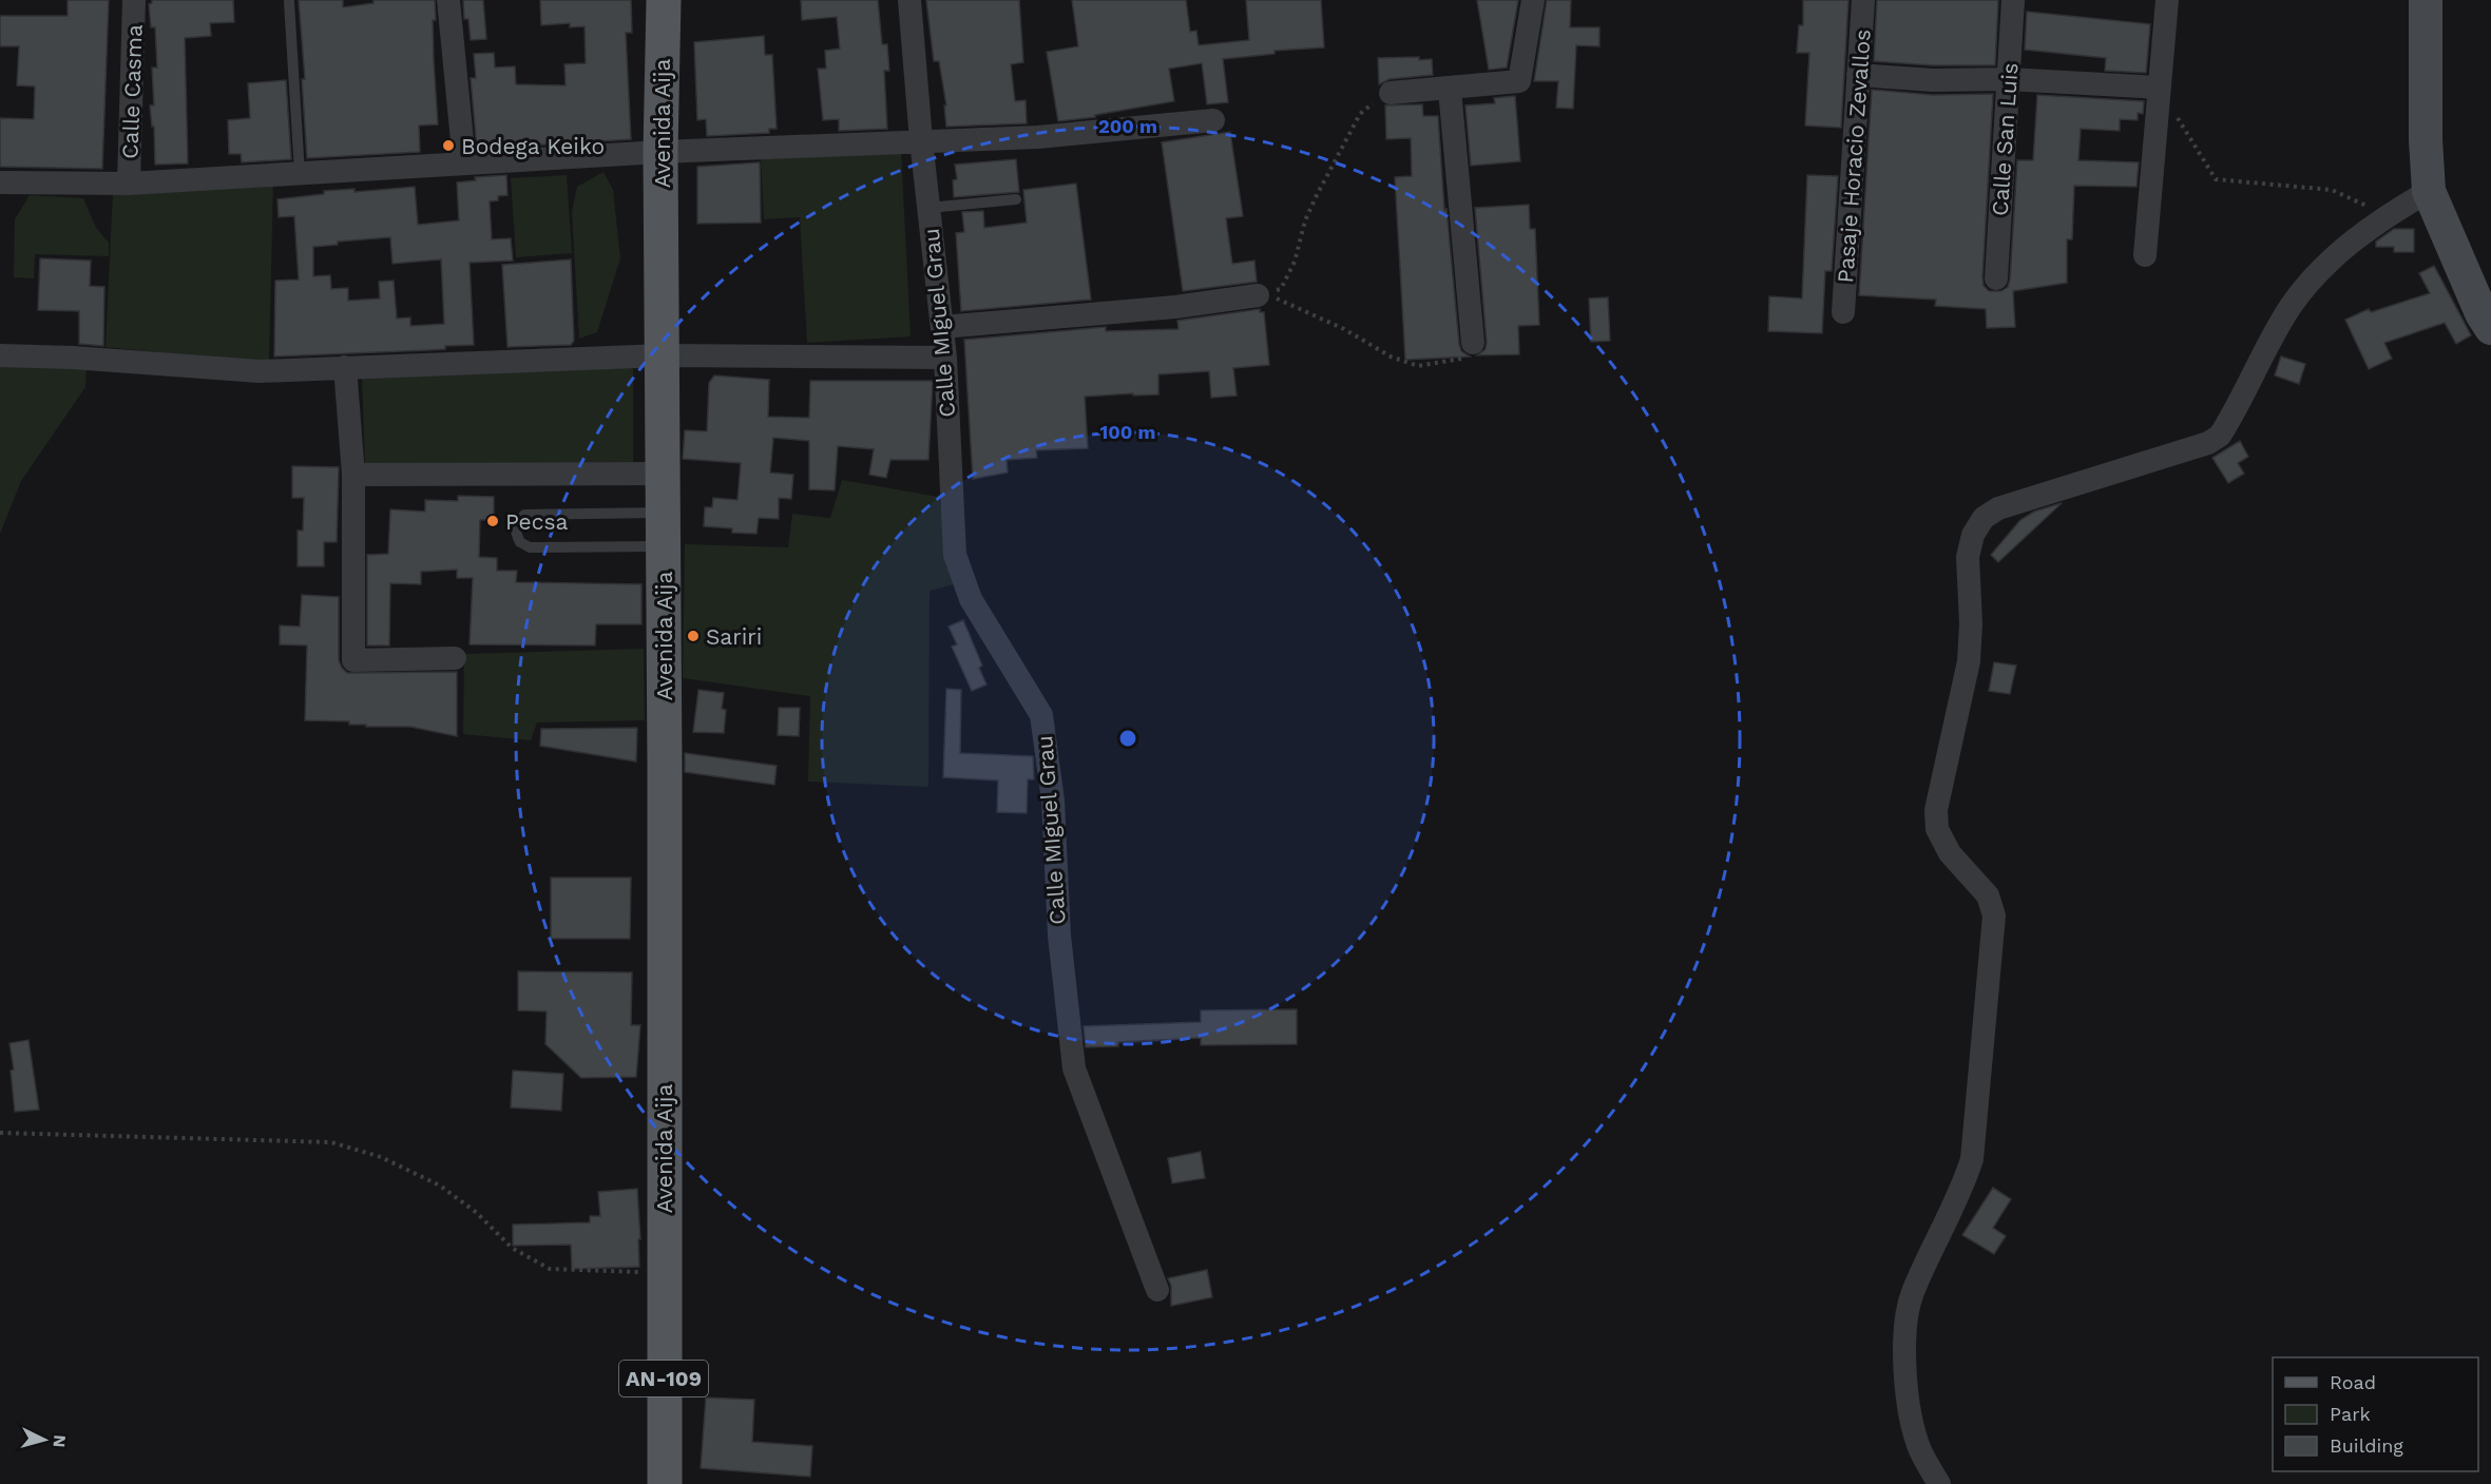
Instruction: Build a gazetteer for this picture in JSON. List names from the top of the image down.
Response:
{
  "streets": {
    "main road": ["Avenida Aija", "AN-109"],
    "street": [
      "Calle Casma",
      "Calle San Luis",
      "Pasaje Horacio Zevallos",
      "Calle MIguel Grau"
    ]
  },
  "crossings": [
    ["Avenida Aija", "AN-109"]
  ],
  "places": ["Bodega Keiko", "Pecsa", "Sariri"],
  "legend": ["Road", "Park", "Building"],
  "north": "right",
  "rings": ["200 m", "100 m"]
}
